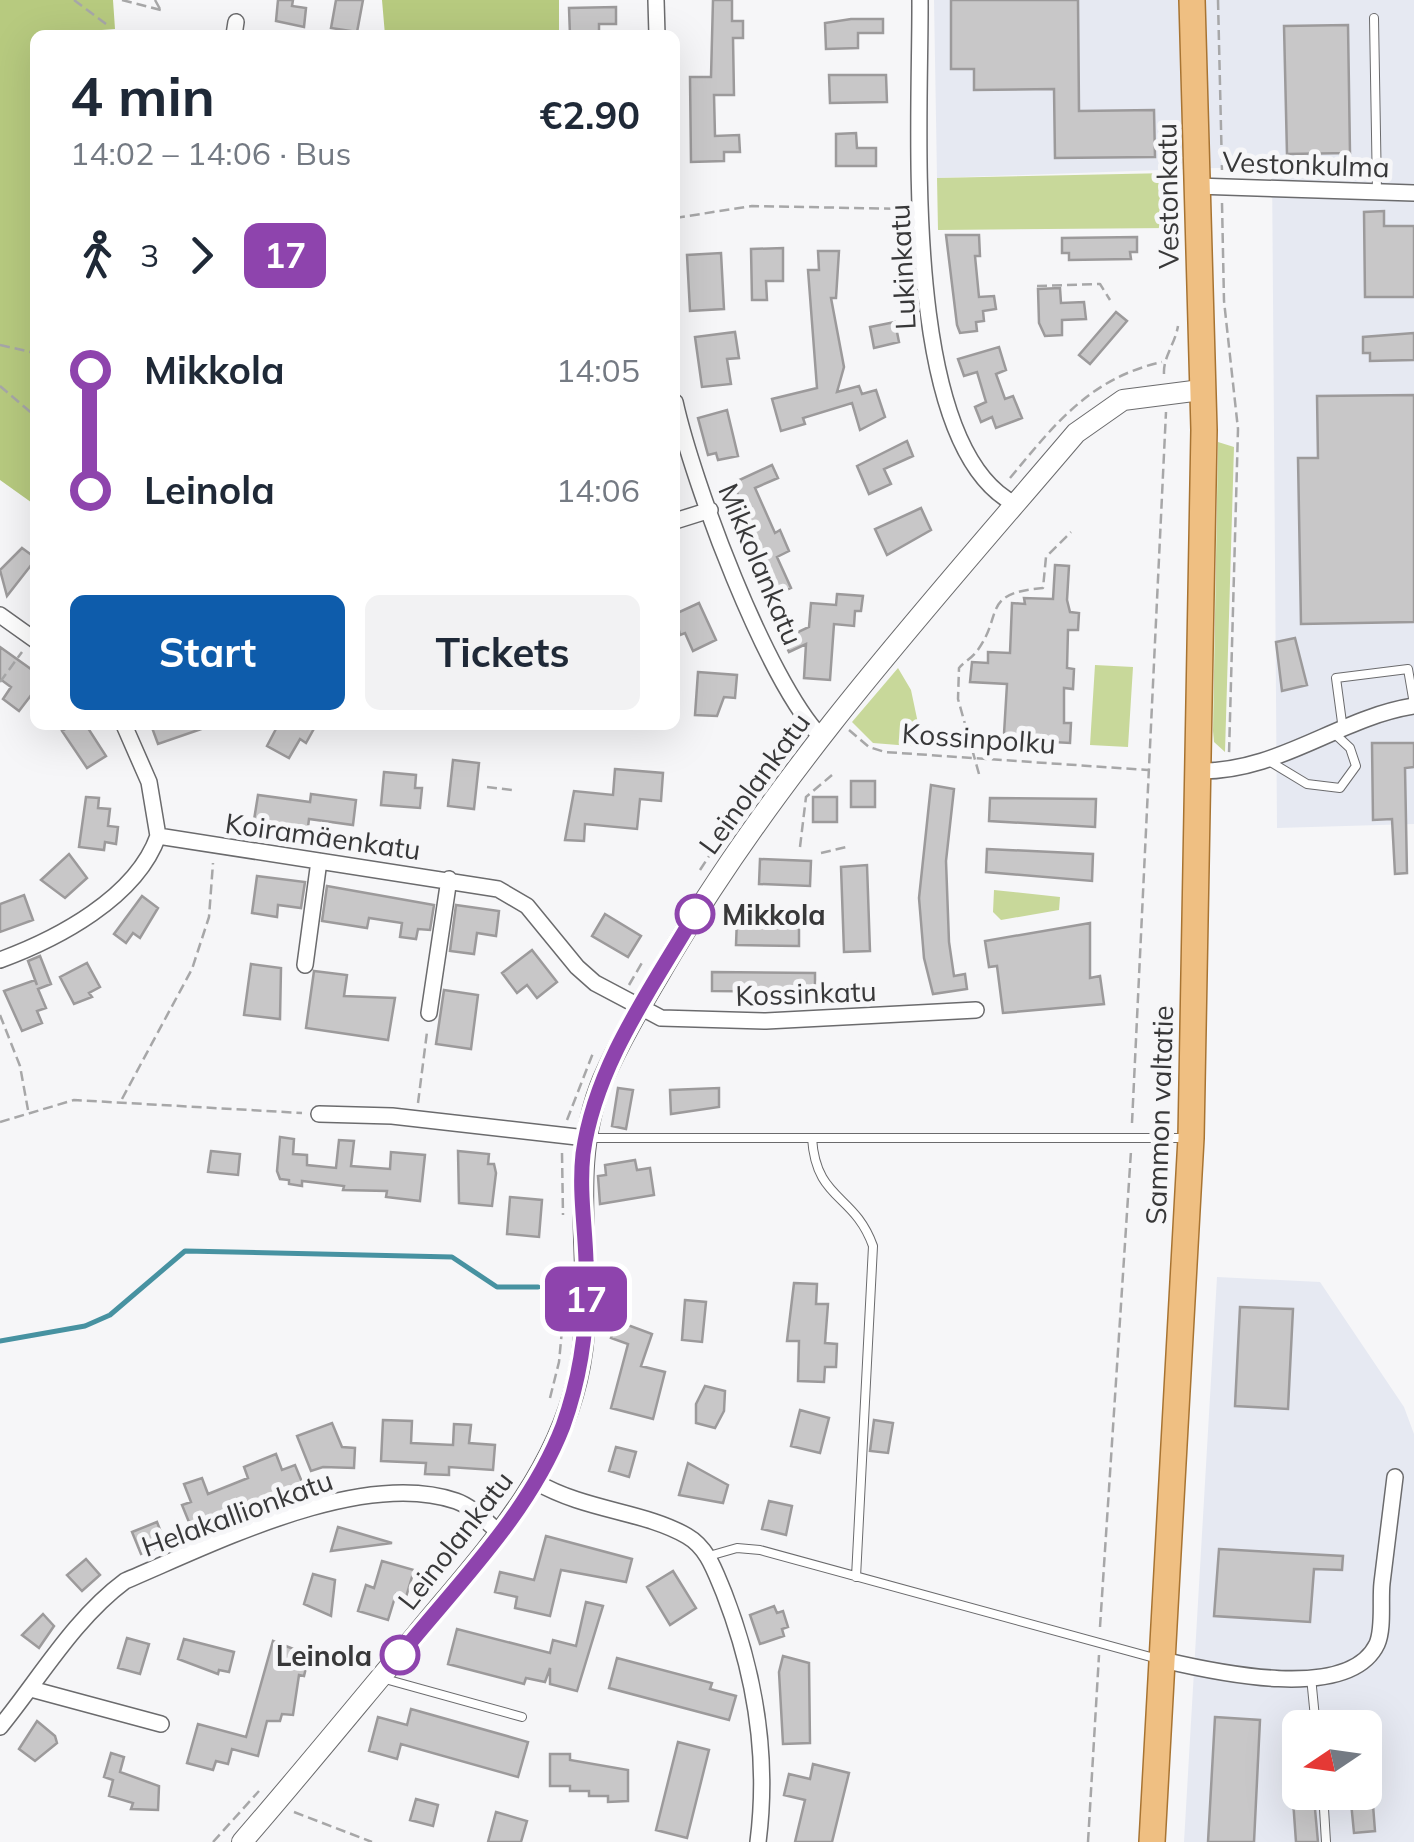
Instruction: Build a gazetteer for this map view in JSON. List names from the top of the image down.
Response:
{
  "streets": {
    "main road": ["Vestonkatu", "Sammon valtatie"],
    "street": [
      "Vestonkulma",
      "Lukinkatu",
      "Mikkolankatu",
      "Leinolankatu",
      "Koiramäenkatu",
      "Kossinkatu",
      "Helakallionkatu"
    ],
    "path": ["Kossinpolku"]
  },
  "crossings": [
    ["Vestonkulma", "Vestonkatu"],
    ["Vestonkatu", "Leinolankatu"],
    ["Vestonkatu", "Sammon valtatie"],
    ["Lukinkatu", "Leinolankatu"],
    ["Mikkolankatu", "Leinolankatu"],
    ["Kossinpolku", "Leinolankatu"],
    ["Leinolankatu", "Koiramäenkatu"],
    ["Leinolankatu", "Kossinkatu"],
    ["Leinolankatu", "Sammon valtatie"],
    ["Leinolankatu", "Helakallionkatu"],
    ["Koiramäenkatu", "Kossinkatu"]
  ],
  "places": ["Mikkola", "Leinola"],
  "lines": ["bus line 17"],
  "north": "left",
  "page": {
    "on_map": "17",
    "heading": ["4 min", "14:02 – 14:06 · Bus", "€2.90"],
    "legs": ["3", "17"],
    "list": [
      {
        "name": "Mikkola",
        "value": "14:05"
      },
      {
        "name": "Leinola",
        "value": "14:06"
      }
    ],
    "buttons": ["Start", "Tickets"]
  }
}
